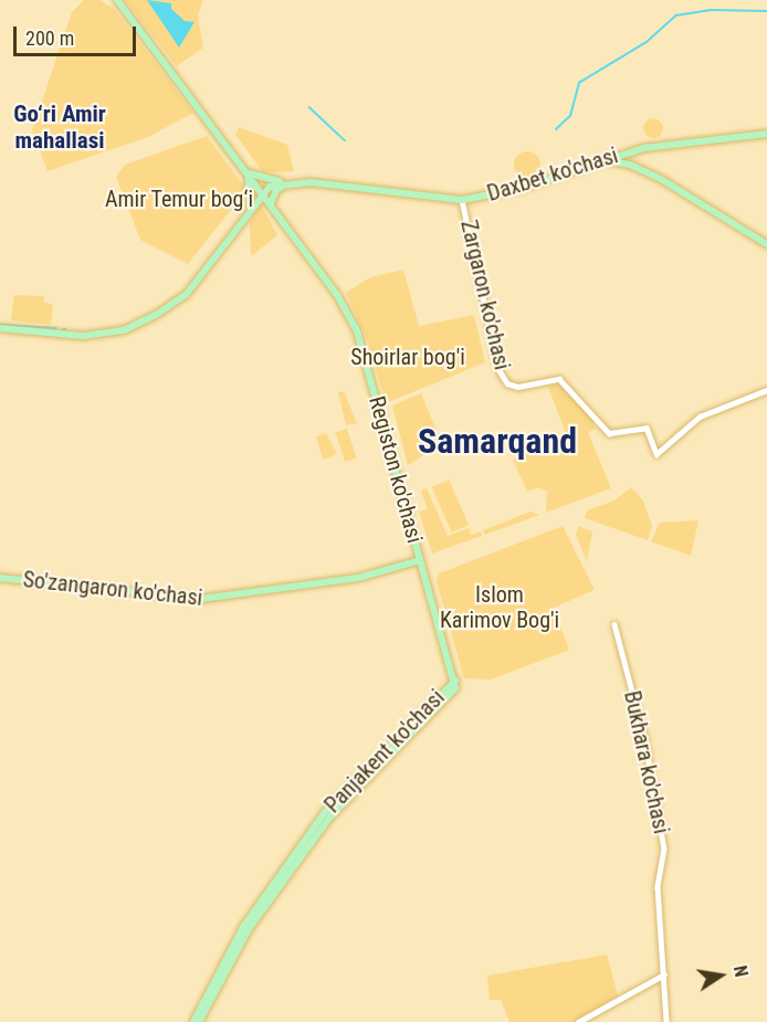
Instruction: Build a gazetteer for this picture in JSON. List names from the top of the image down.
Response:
{
  "streets": {
    "main road": [
      "Daxbet ko'chasi",
      "Registon ko'chasi",
      "So'zangaron ko'chasi",
      "Panjakent ko'chasi"
    ],
    "street": ["Zargaron ko'chasi", "Bukhara ko'chasi"]
  },
  "crossings": [
    ["Daxbet ko'chasi", "Zargaron ko'chasi"],
    ["Daxbet ko'chasi", "Registon ko'chasi"],
    ["Registon ko'chasi", "So'zangaron ko'chasi"],
    ["Registon ko'chasi", "Panjakent ko'chasi"]
  ],
  "districts": ["Go‘ri Amir mahallasi", "Samarqand"],
  "parks": ["Amir Temur bog‘i", "Shoirlar bog'i", "Islom Karimov Bog'i"],
  "scale_bar": "200 m",
  "north": "right"
}
